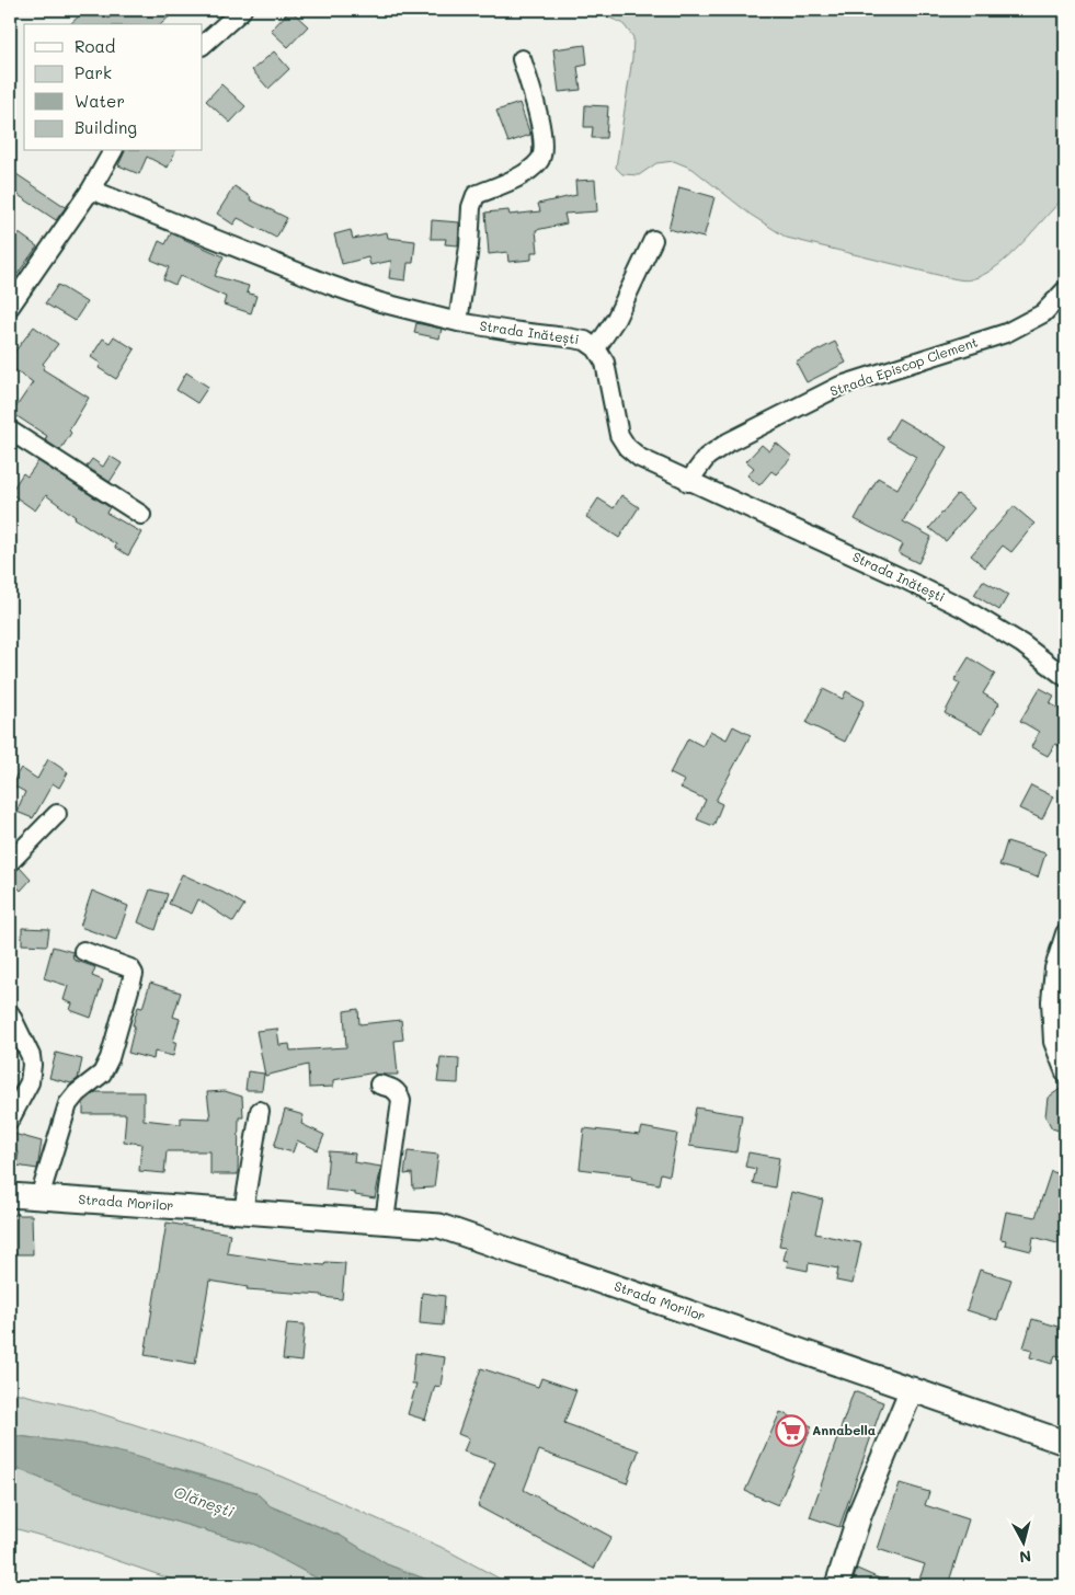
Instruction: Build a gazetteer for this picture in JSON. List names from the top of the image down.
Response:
{
  "streets": {
    "street": ["Strada Inătești", "Strada Episcop Clement", "Strada Morilor"]
  },
  "crossings": [
    ["Strada Inătești", "Strada Episcop Clement"]
  ],
  "water": ["Olănești"],
  "places": {
    "supermarket": ["Annabella"]
  },
  "legend": [
    "Road",
    "Park",
    "Water",
    "Building"
  ],
  "north": "bottom"
}
